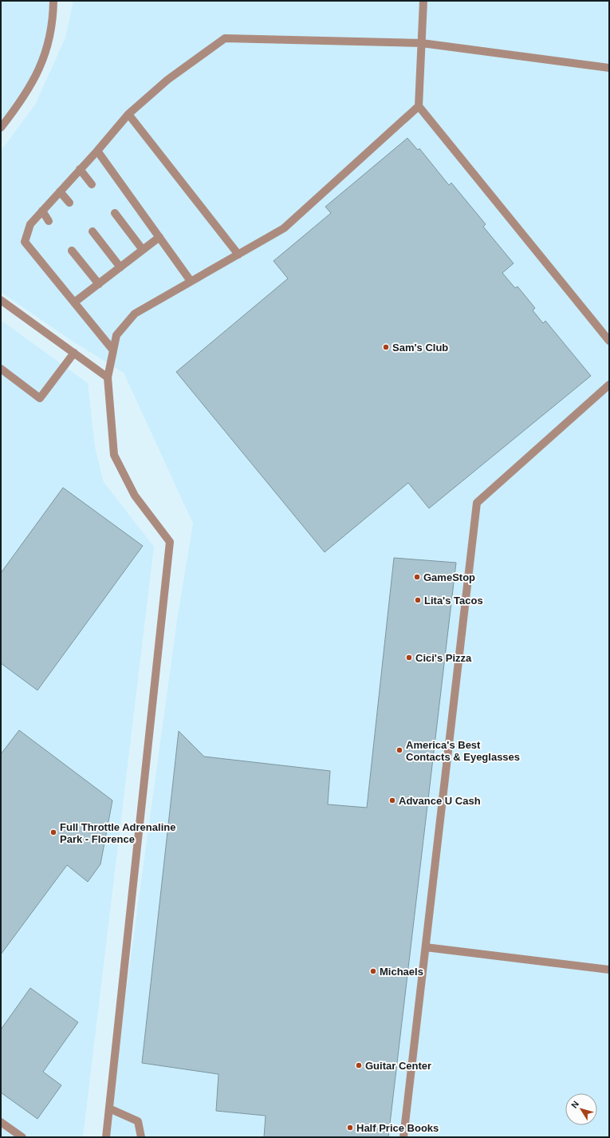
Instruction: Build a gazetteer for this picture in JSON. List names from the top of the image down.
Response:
{
  "places": [
    "Sam's Club",
    "GameStop",
    "Lita's Tacos",
    "Cici's Pizza",
    "America's Best Contacts & Eyeglasses",
    "Advance U Cash",
    "Full Throttle Adrenaline Park - Florence",
    "Michaels",
    "Guitar Center",
    "Half Price Books"
  ],
  "north": "top left"
}
